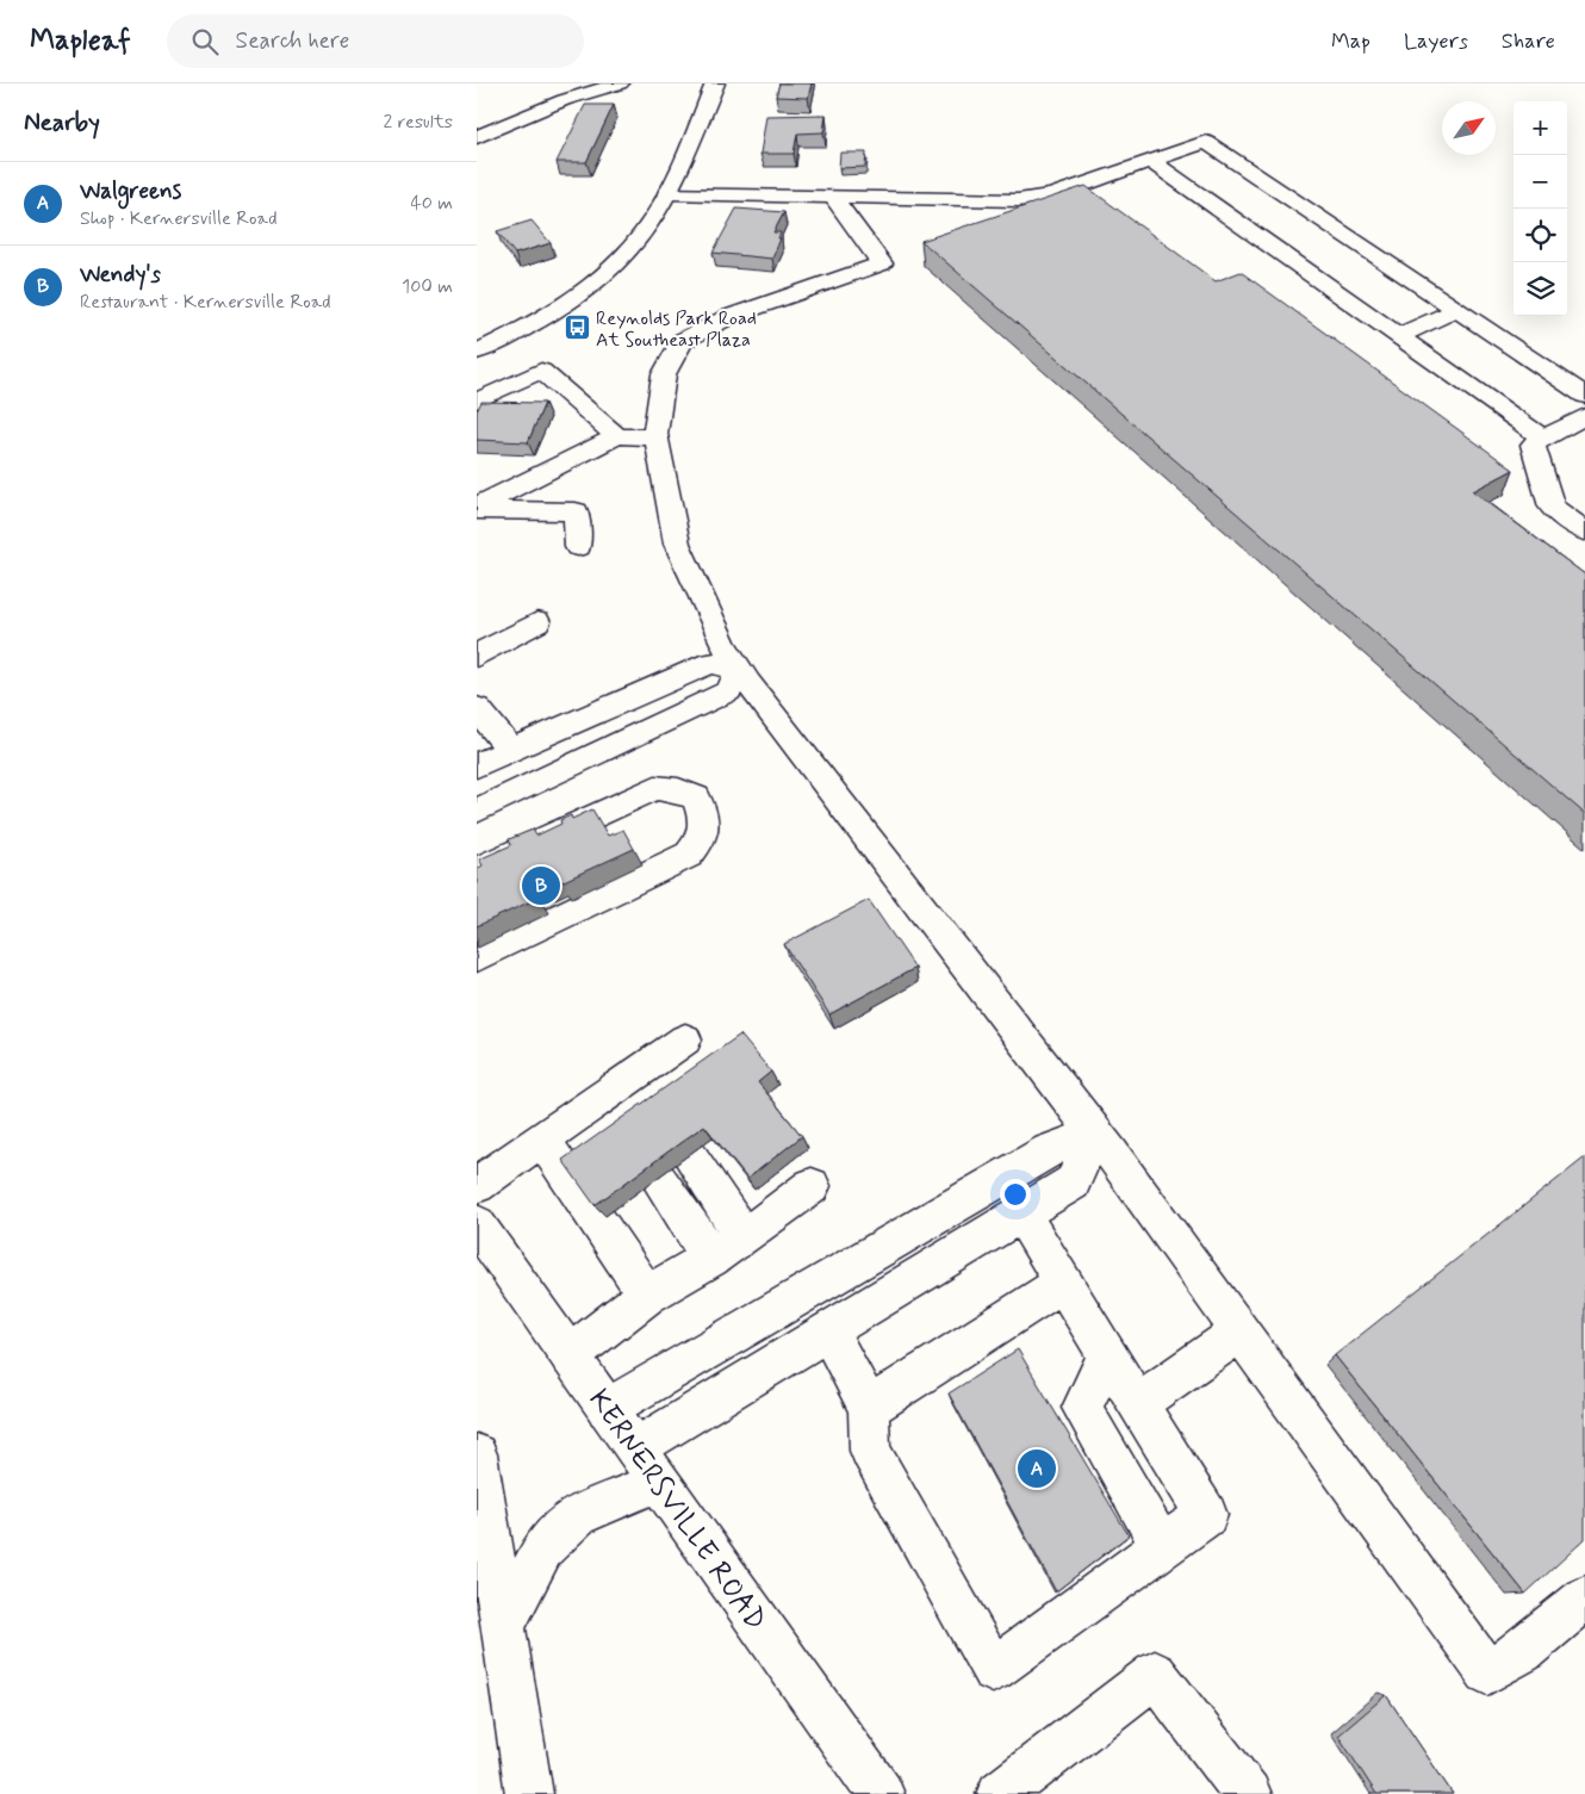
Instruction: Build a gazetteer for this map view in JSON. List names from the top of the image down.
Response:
{
  "streets": {
    "main road": ["KERNERSVILLE ROAD"]
  },
  "places": {
    "bus stop": ["Reynolds Park Road At Southeast Plaza"]
  },
  "north": "top right",
  "page": {
    "header": "Mapleaf",
    "search": "Search here",
    "nav": ["Map", "Layers", "Share"],
    "heading": ["Nearby", "2 results"],
    "map_buttons": ["+", "−"],
    "list": [
      {
        "mark": "A",
        "name": "Walgreens",
        "note": "Shop · Kernersville Road",
        "value": "40 m"
      },
      {
        "mark": "B",
        "name": "Wendy's",
        "note": "Restaurant · Kernersville Road",
        "value": "100 m"
      }
    ],
    "pins": ["B", "A"]
  }
}
